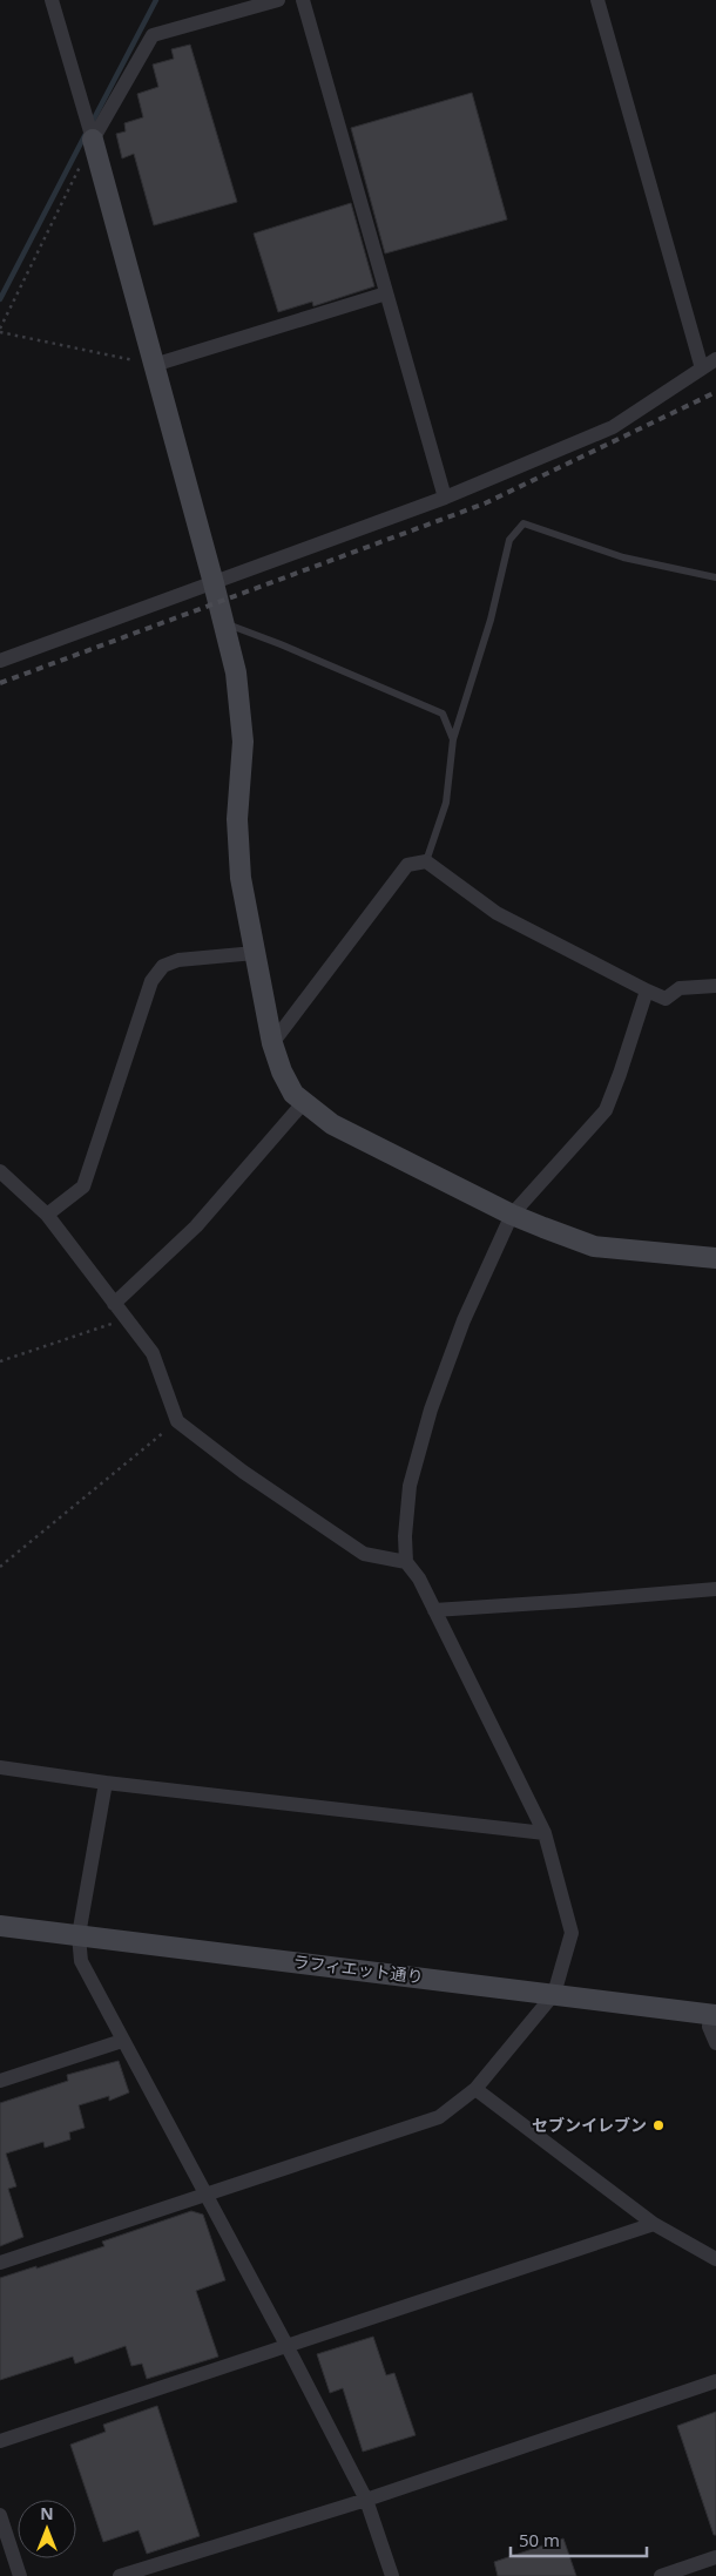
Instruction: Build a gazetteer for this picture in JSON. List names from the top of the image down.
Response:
{
  "streets": {
    "street": ["ラフィエット通り"]
  },
  "places": ["セブンイレブン"],
  "scale_bar": "50 m",
  "north": "top"
}
